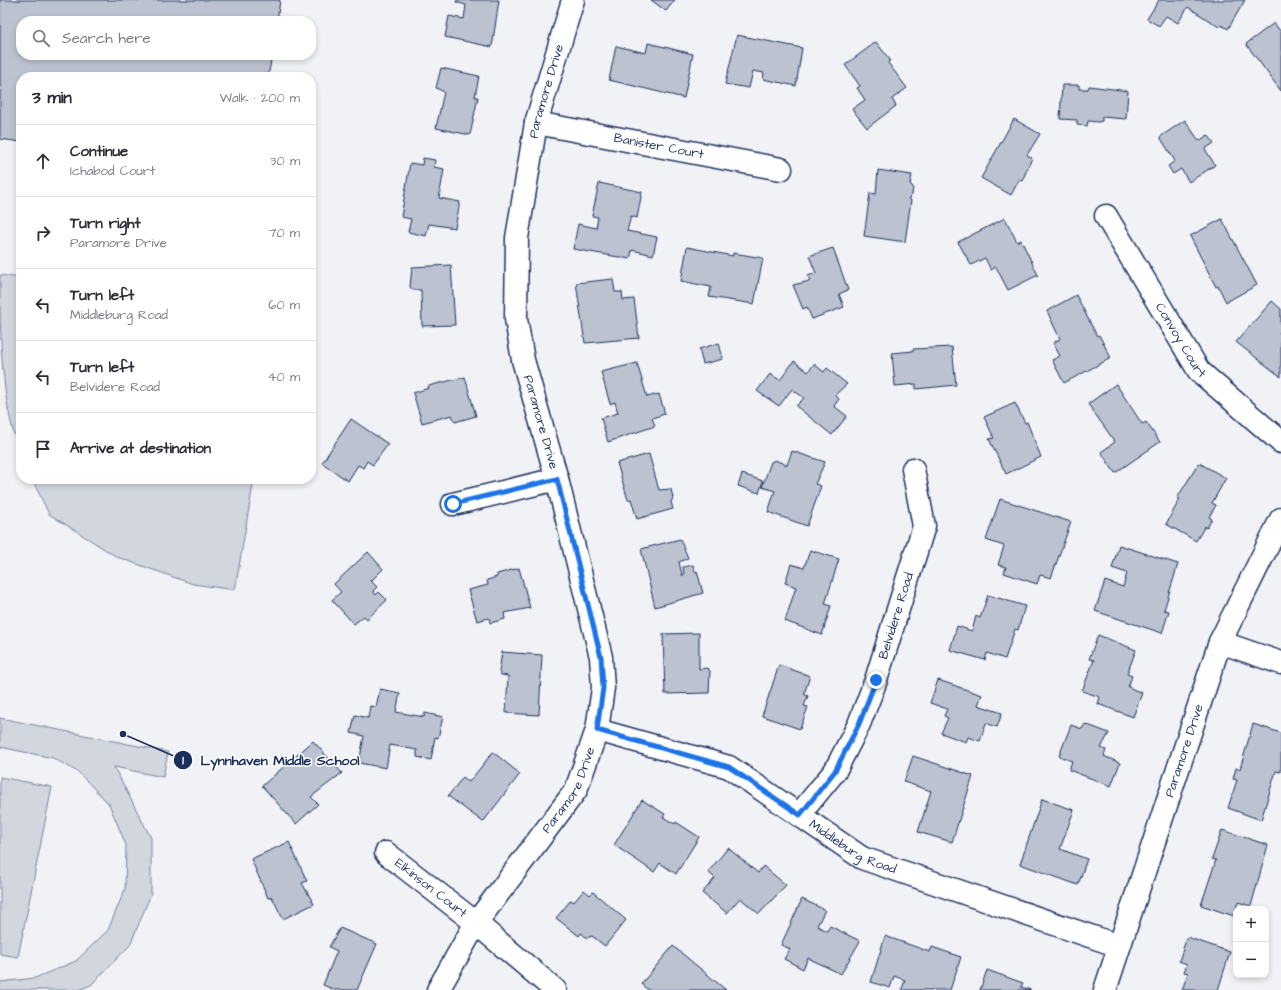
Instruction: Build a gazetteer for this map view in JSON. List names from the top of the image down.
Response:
{
  "streets": {
    "street": [
      "Paramore Drive",
      "Banister Court",
      "Convoy Court",
      "Belvidere Road",
      "Middleburg Road",
      "Elkinson Court"
    ]
  },
  "crossings": [
    ["Paramore Drive", "Banister Court"],
    ["Paramore Drive", "Middleburg Road"],
    ["Paramore Drive", "Elkinson Court"],
    ["Belvidere Road", "Middleburg Road"]
  ],
  "places": ["Lynnhaven Middle School"],
  "page": {
    "search": "Search here",
    "heading": ["3 min", "Walk · 200 m"],
    "list": [
      ["Continue", "Ichabod Court", "30 m"],
      ["Turn right", "Paramore Drive", "70 m"],
      ["Turn left", "Middleburg Road", "60 m"],
      ["Turn left", "Belvidere Road", "40 m"],
      "Arrive at destination"
    ],
    "map_buttons": ["+", "−"]
  }
}
